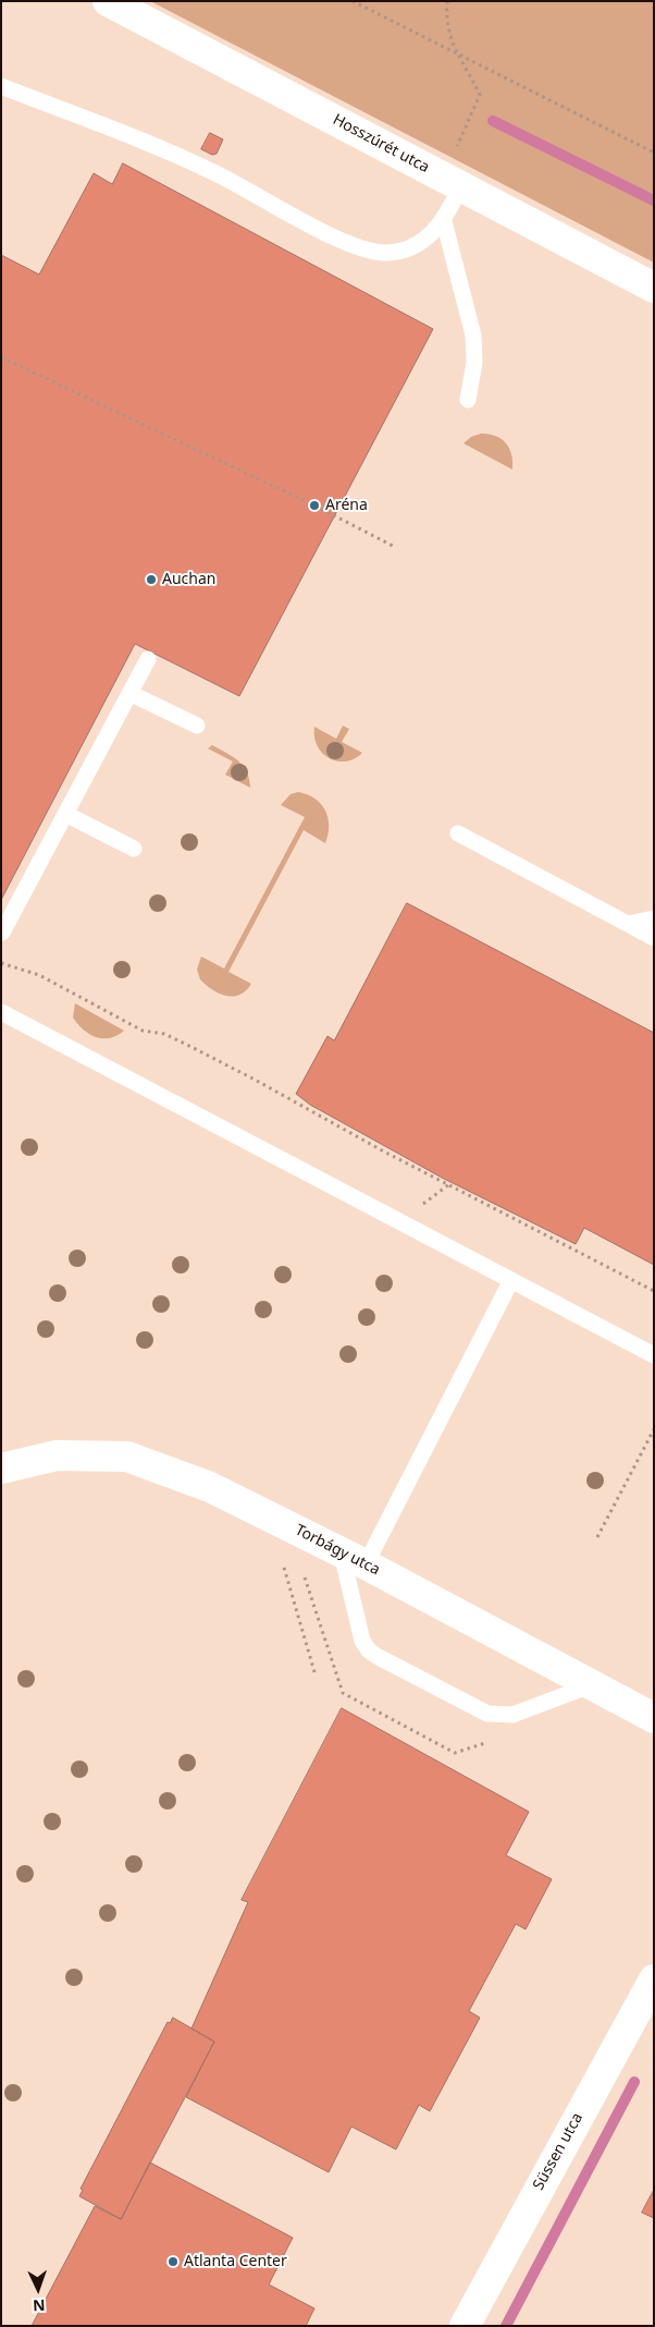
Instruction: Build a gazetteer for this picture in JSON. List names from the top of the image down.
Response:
{
  "streets": {
    "street": ["Hosszúrét utca", "Torbágy utca", "Süssen utca"]
  },
  "places": ["Aréna", "Auchan", "Atlanta Center"],
  "north": "bottom"
}
